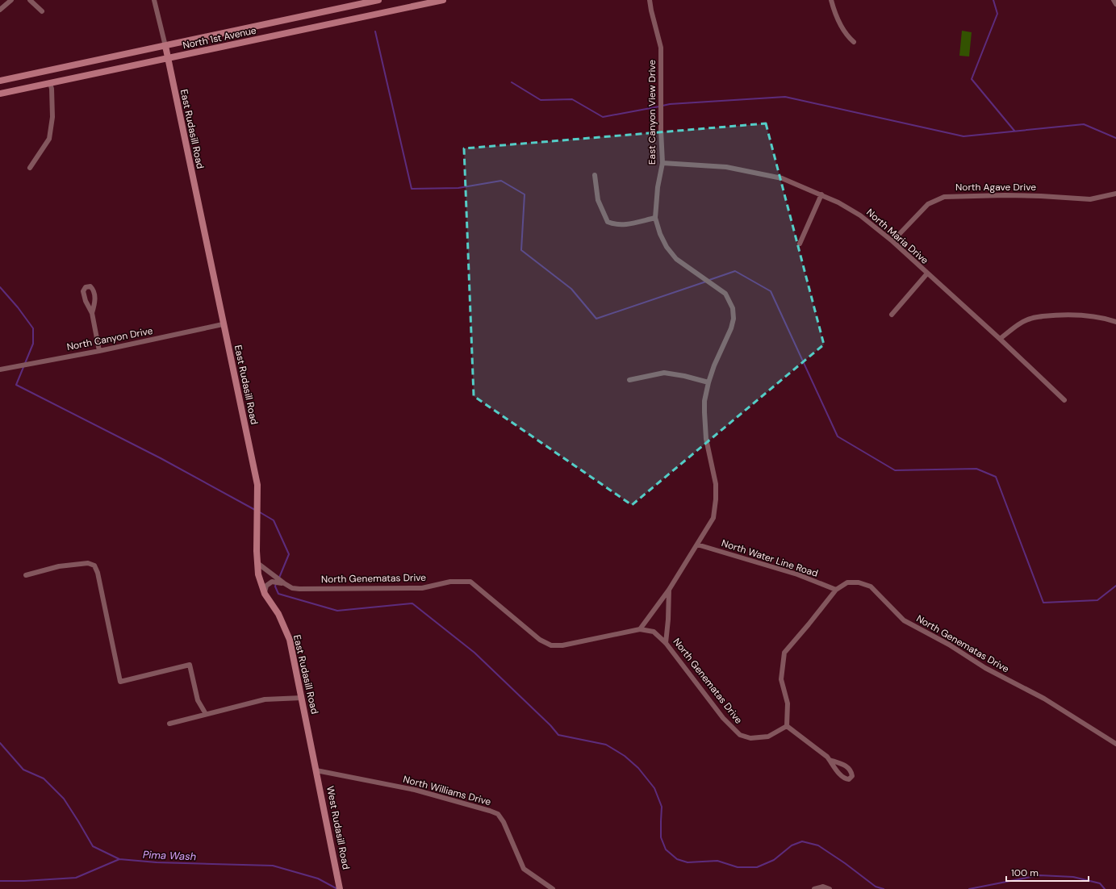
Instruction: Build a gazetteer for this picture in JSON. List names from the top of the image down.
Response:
{
  "streets": {
    "street": [
      "North 1st Avenue",
      "East Canyon View Drive",
      "East Rudasill Road",
      "North Agave Drive",
      "North Maria Drive",
      "North Canyon Drive",
      "North Water Line Road",
      "North Genematas Drive",
      "North Williams Drive",
      "West Rudasill Road"
    ]
  },
  "crossings": [
    ["North 1st Avenue", "East Rudasill Road"],
    ["East Canyon View Drive", "North Maria Drive"],
    ["East Canyon View Drive", "North Water Line Road"],
    ["East Canyon View Drive", "North Genematas Drive"],
    ["East Rudasill Road", "North Canyon Drive"],
    ["East Rudasill Road", "North Genematas Drive"],
    ["East Rudasill Road", "North Williams Drive"],
    ["East Rudasill Road", "West Rudasill Road"],
    ["North Agave Drive", "North Maria Drive"],
    ["North Water Line Road", "North Genematas Drive"],
    ["North Williams Drive", "West Rudasill Road"]
  ],
  "water": ["Pima Wash"],
  "scale_bar": "100 m"
}
